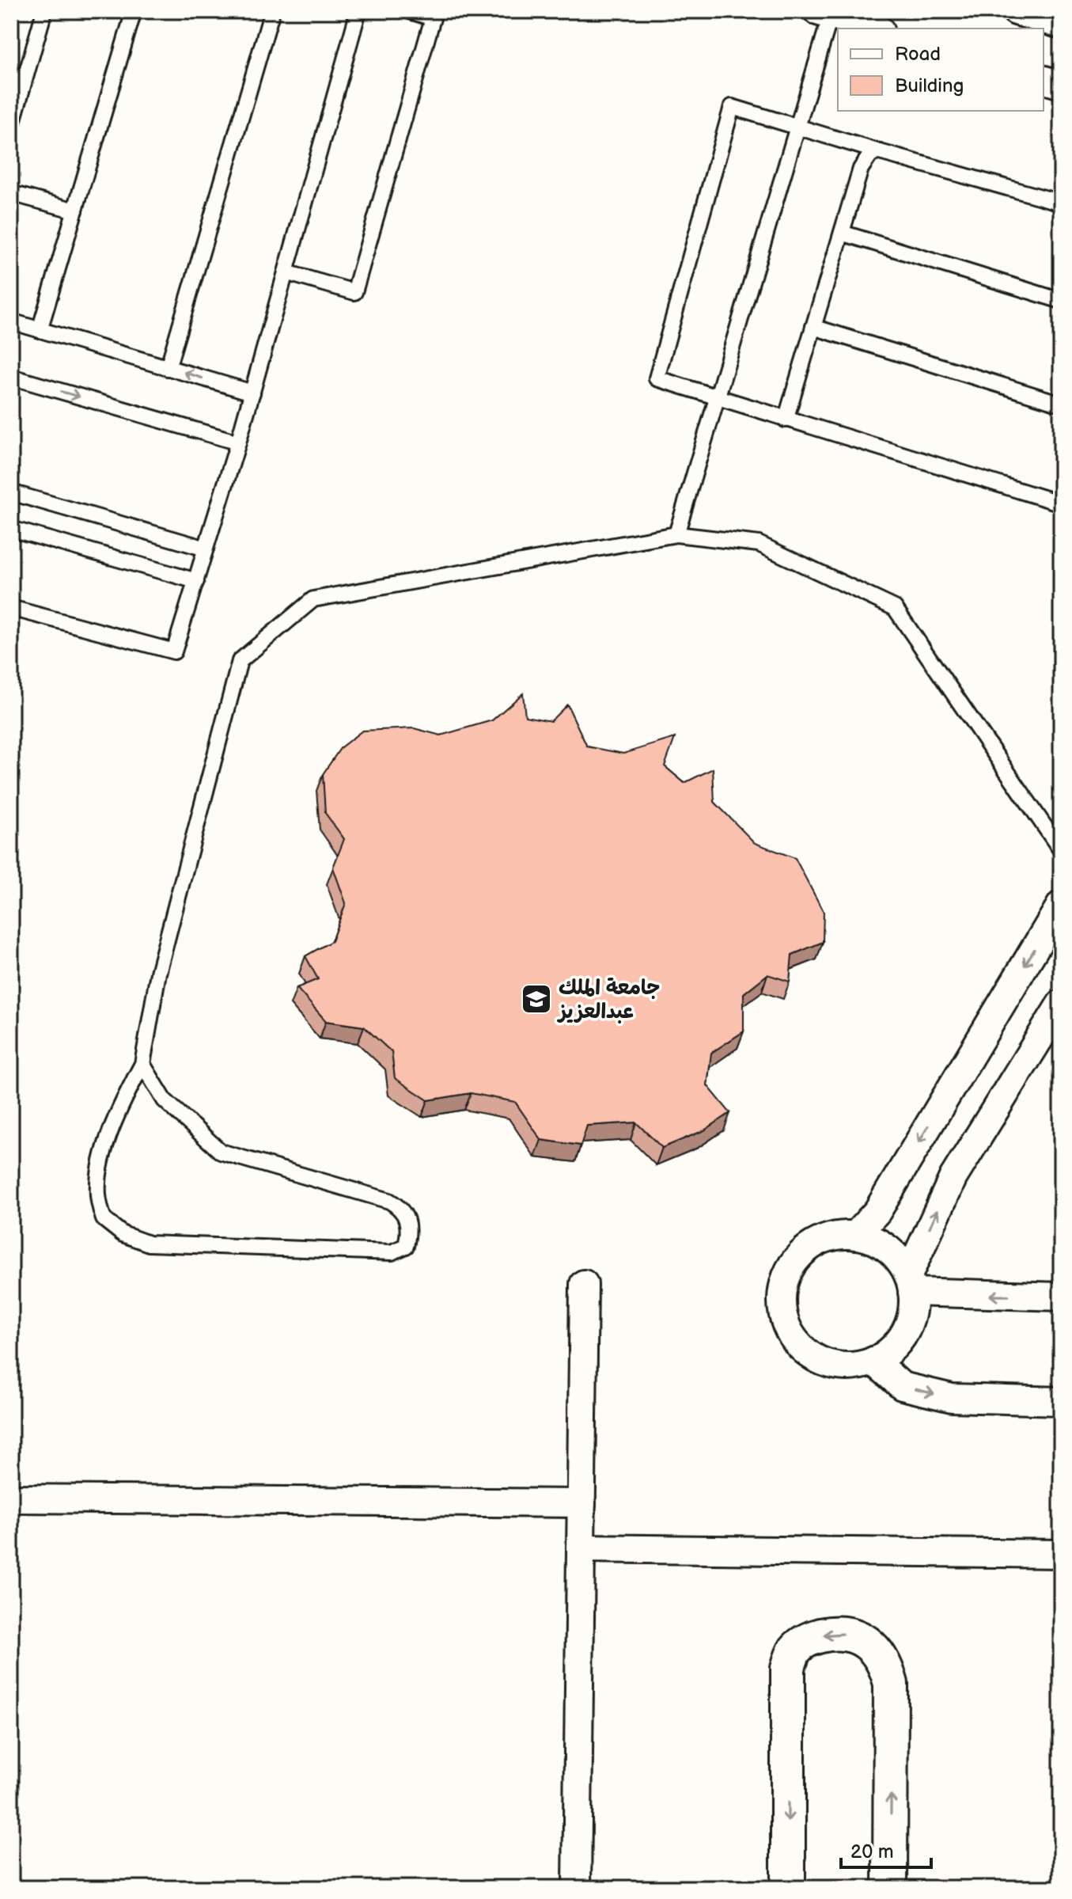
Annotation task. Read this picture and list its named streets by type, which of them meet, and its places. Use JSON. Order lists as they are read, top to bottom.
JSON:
{
  "places": {
    "school or university": ["جامعة الملك عبدالعزيز"]
  },
  "legend": ["Road", "Building"],
  "scale_bar": "20 m"
}
